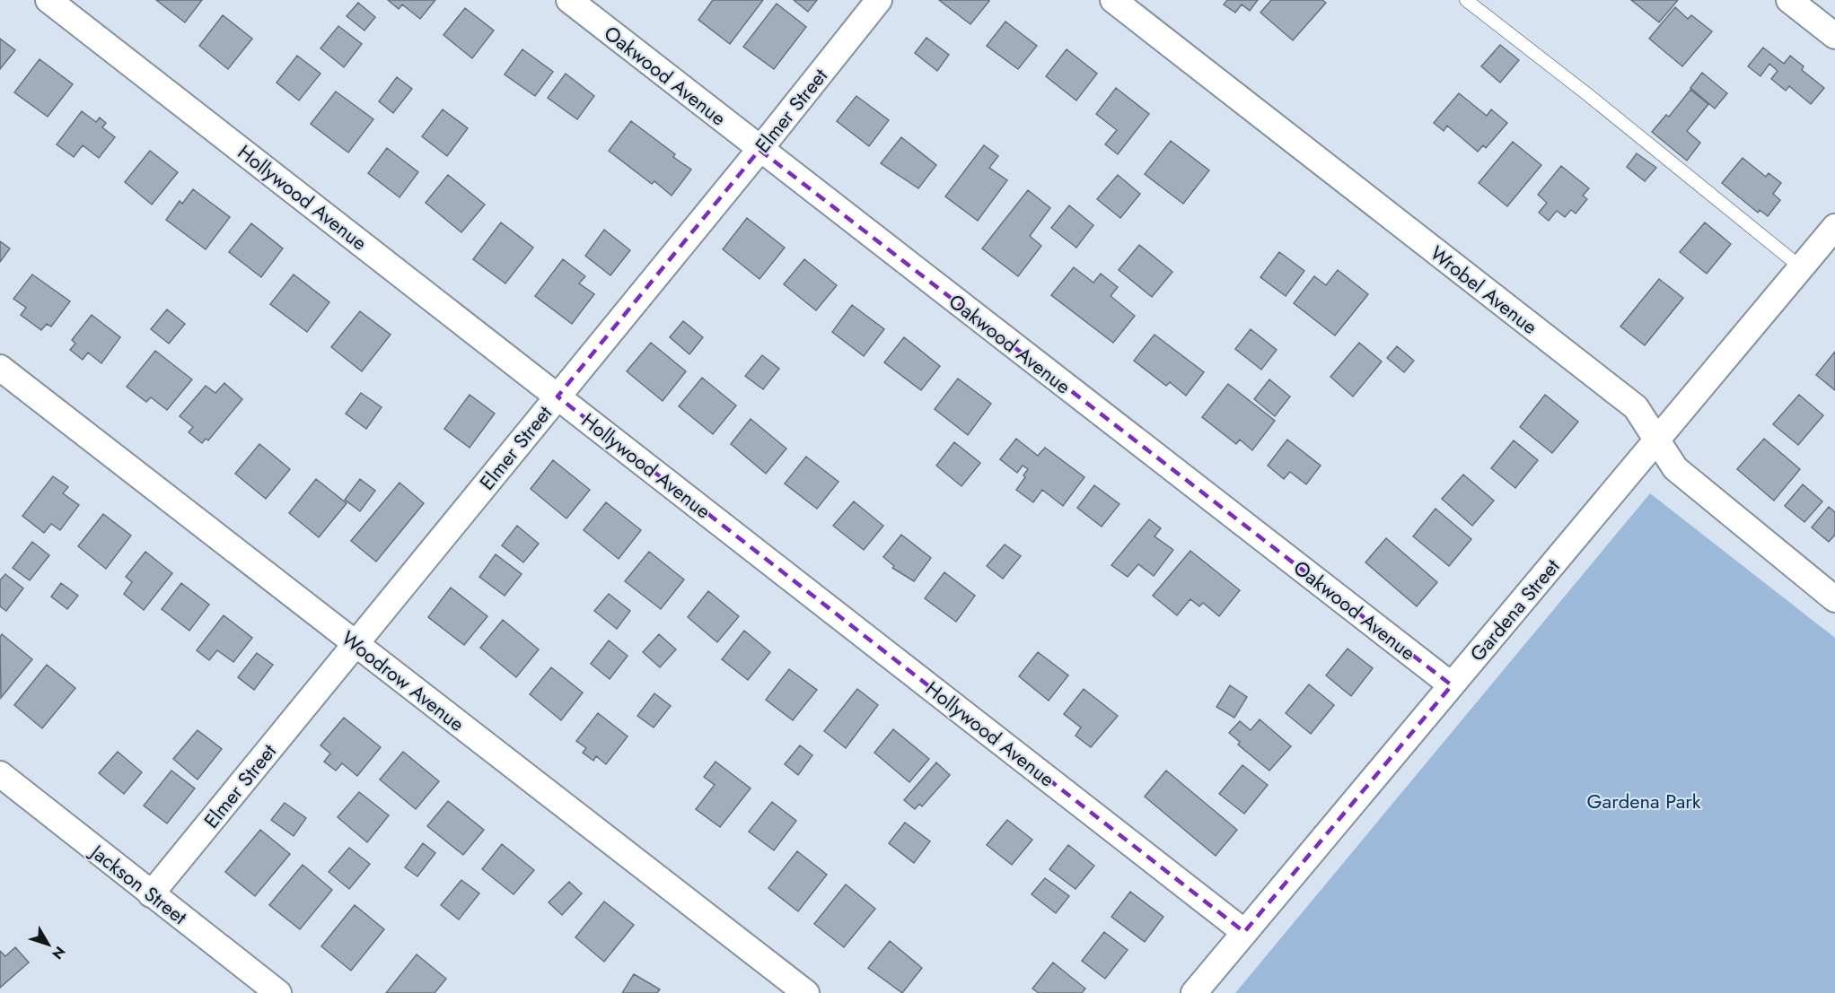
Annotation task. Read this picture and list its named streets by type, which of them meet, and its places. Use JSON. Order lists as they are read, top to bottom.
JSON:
{
  "streets": {
    "street": [
      "Oakwood Avenue",
      "Elmer Street",
      "Hollywood Avenue",
      "Wrobel Avenue",
      "Gardena Street",
      "Woodrow Avenue",
      "Jackson Street"
    ]
  },
  "crossings": [
    ["Oakwood Avenue", "Elmer Street"],
    ["Oakwood Avenue", "Gardena Street"],
    ["Elmer Street", "Hollywood Avenue"],
    ["Elmer Street", "Woodrow Avenue"],
    ["Elmer Street", "Jackson Street"],
    ["Hollywood Avenue", "Gardena Street"],
    ["Wrobel Avenue", "Gardena Street"]
  ],
  "parks": ["Gardena Park"],
  "north": "bottom right"
}
